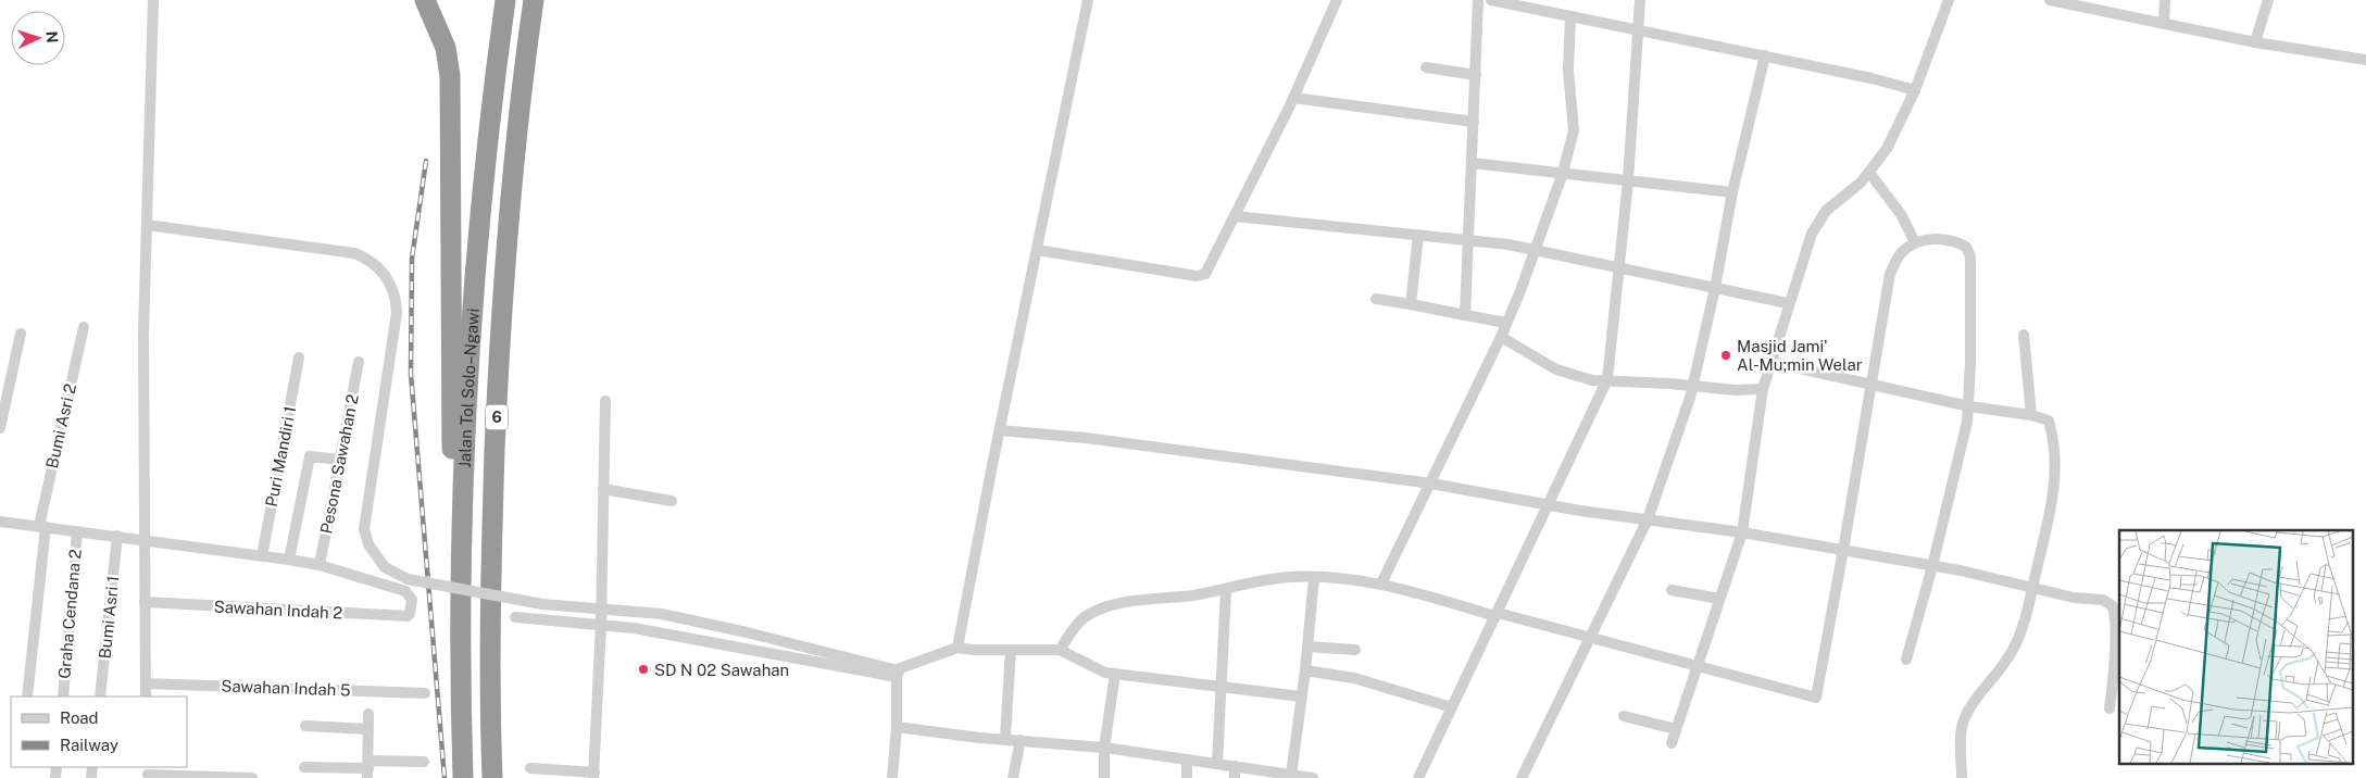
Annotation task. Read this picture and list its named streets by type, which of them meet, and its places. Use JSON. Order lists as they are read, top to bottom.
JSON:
{
  "streets": {
    "highway": ["Jalan Tol Solo–Ngawi", "6"],
    "street": [
      "Bumi Asri 2",
      "Puri Mandiri 1",
      "Pesona Sawahan 2",
      "Sawahan Indah 2",
      "Graha Cendana 2",
      "Bumi Asri 1",
      "Sawahan Indah 5"
    ]
  },
  "crossings": [
    ["Pesona Sawahan 2", "Sawahan Indah 2"]
  ],
  "places": ["Masjid Jami' Al-Mu;min Welar", "SD N 02 Sawahan"],
  "legend": ["Road", "Railway"],
  "north": "right"
}
